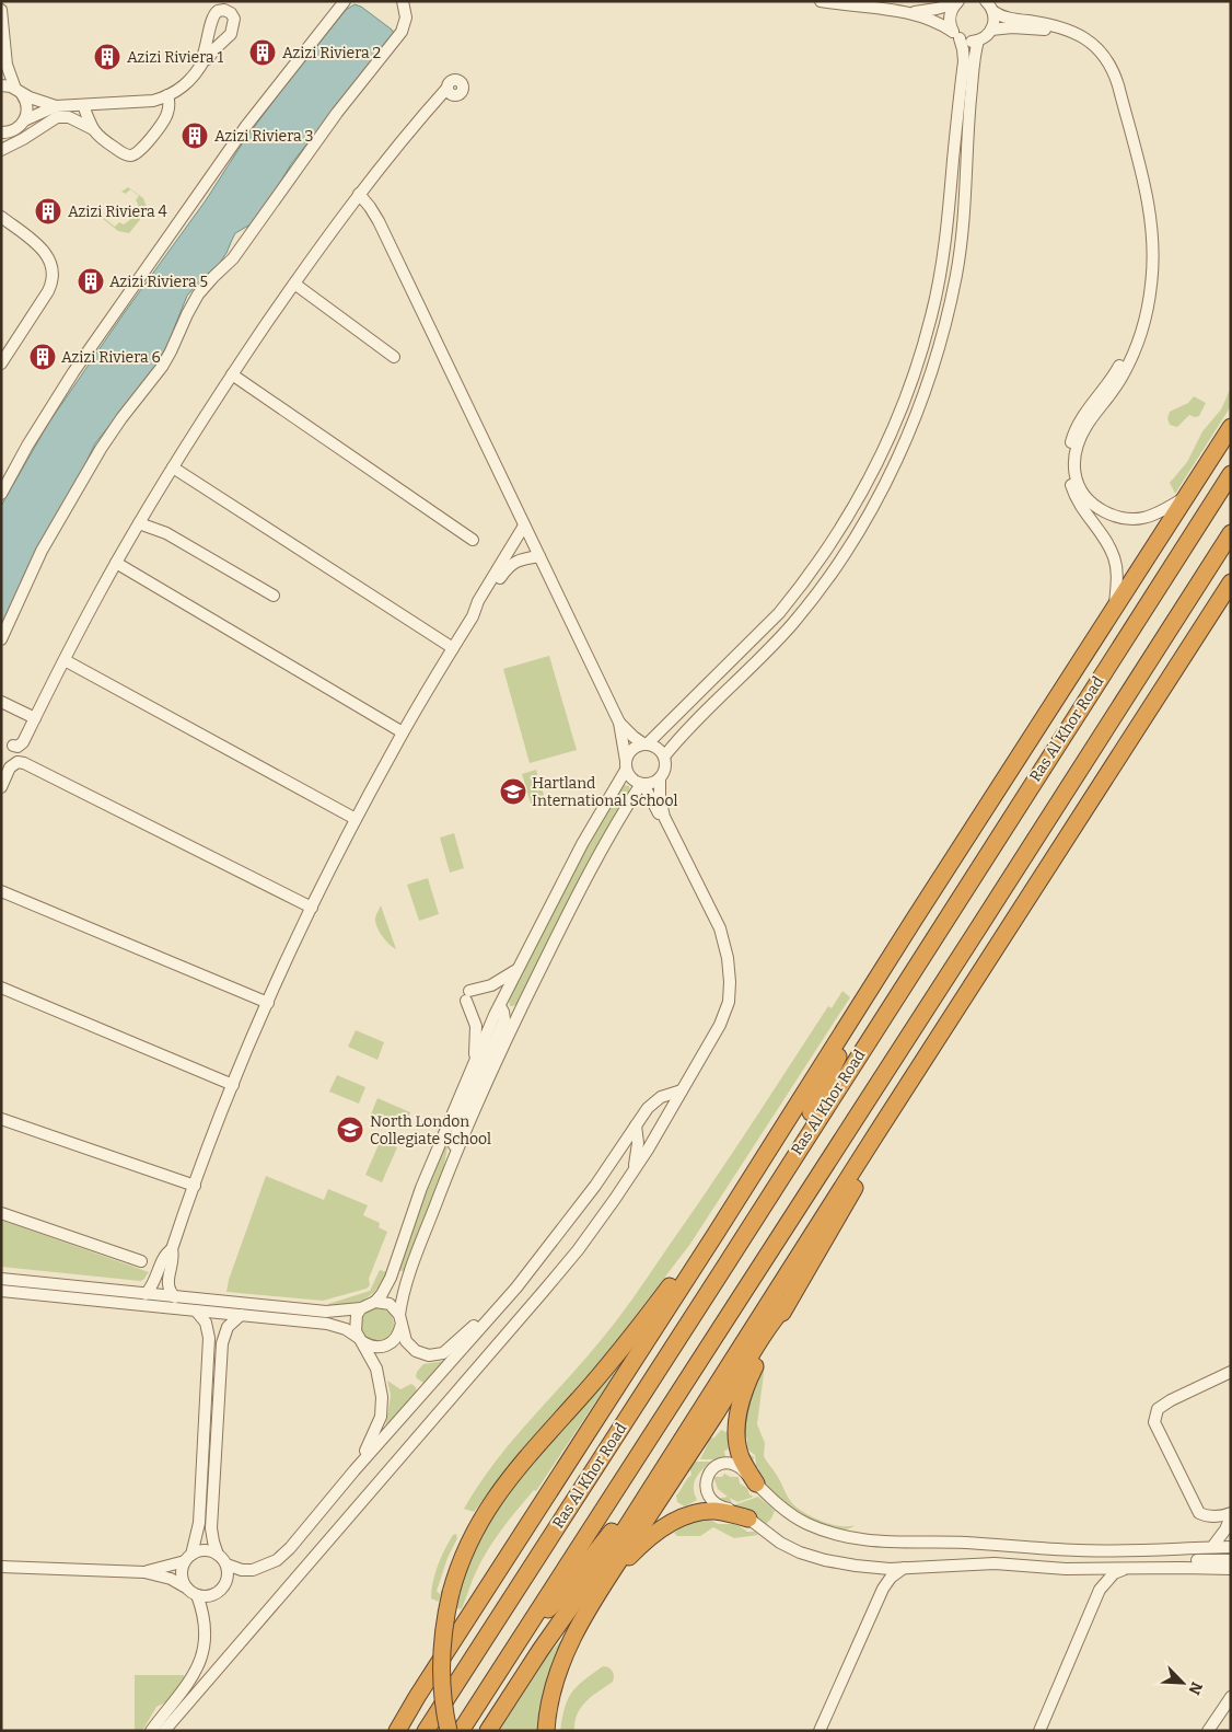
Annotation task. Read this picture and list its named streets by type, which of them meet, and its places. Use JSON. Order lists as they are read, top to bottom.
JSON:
{
  "streets": {
    "highway": ["Ras Al Khor Road"]
  },
  "places": {
    "building": [
      "Azizi Riviera 2",
      "Azizi Riviera 1",
      "Azizi Riviera 3",
      "Azizi Riviera 4",
      "Azizi Riviera 5",
      "Azizi Riviera 6"
    ],
    "school or university": ["Hartland International School", "North London Collegiate School"]
  },
  "north": "bottom right"
}
